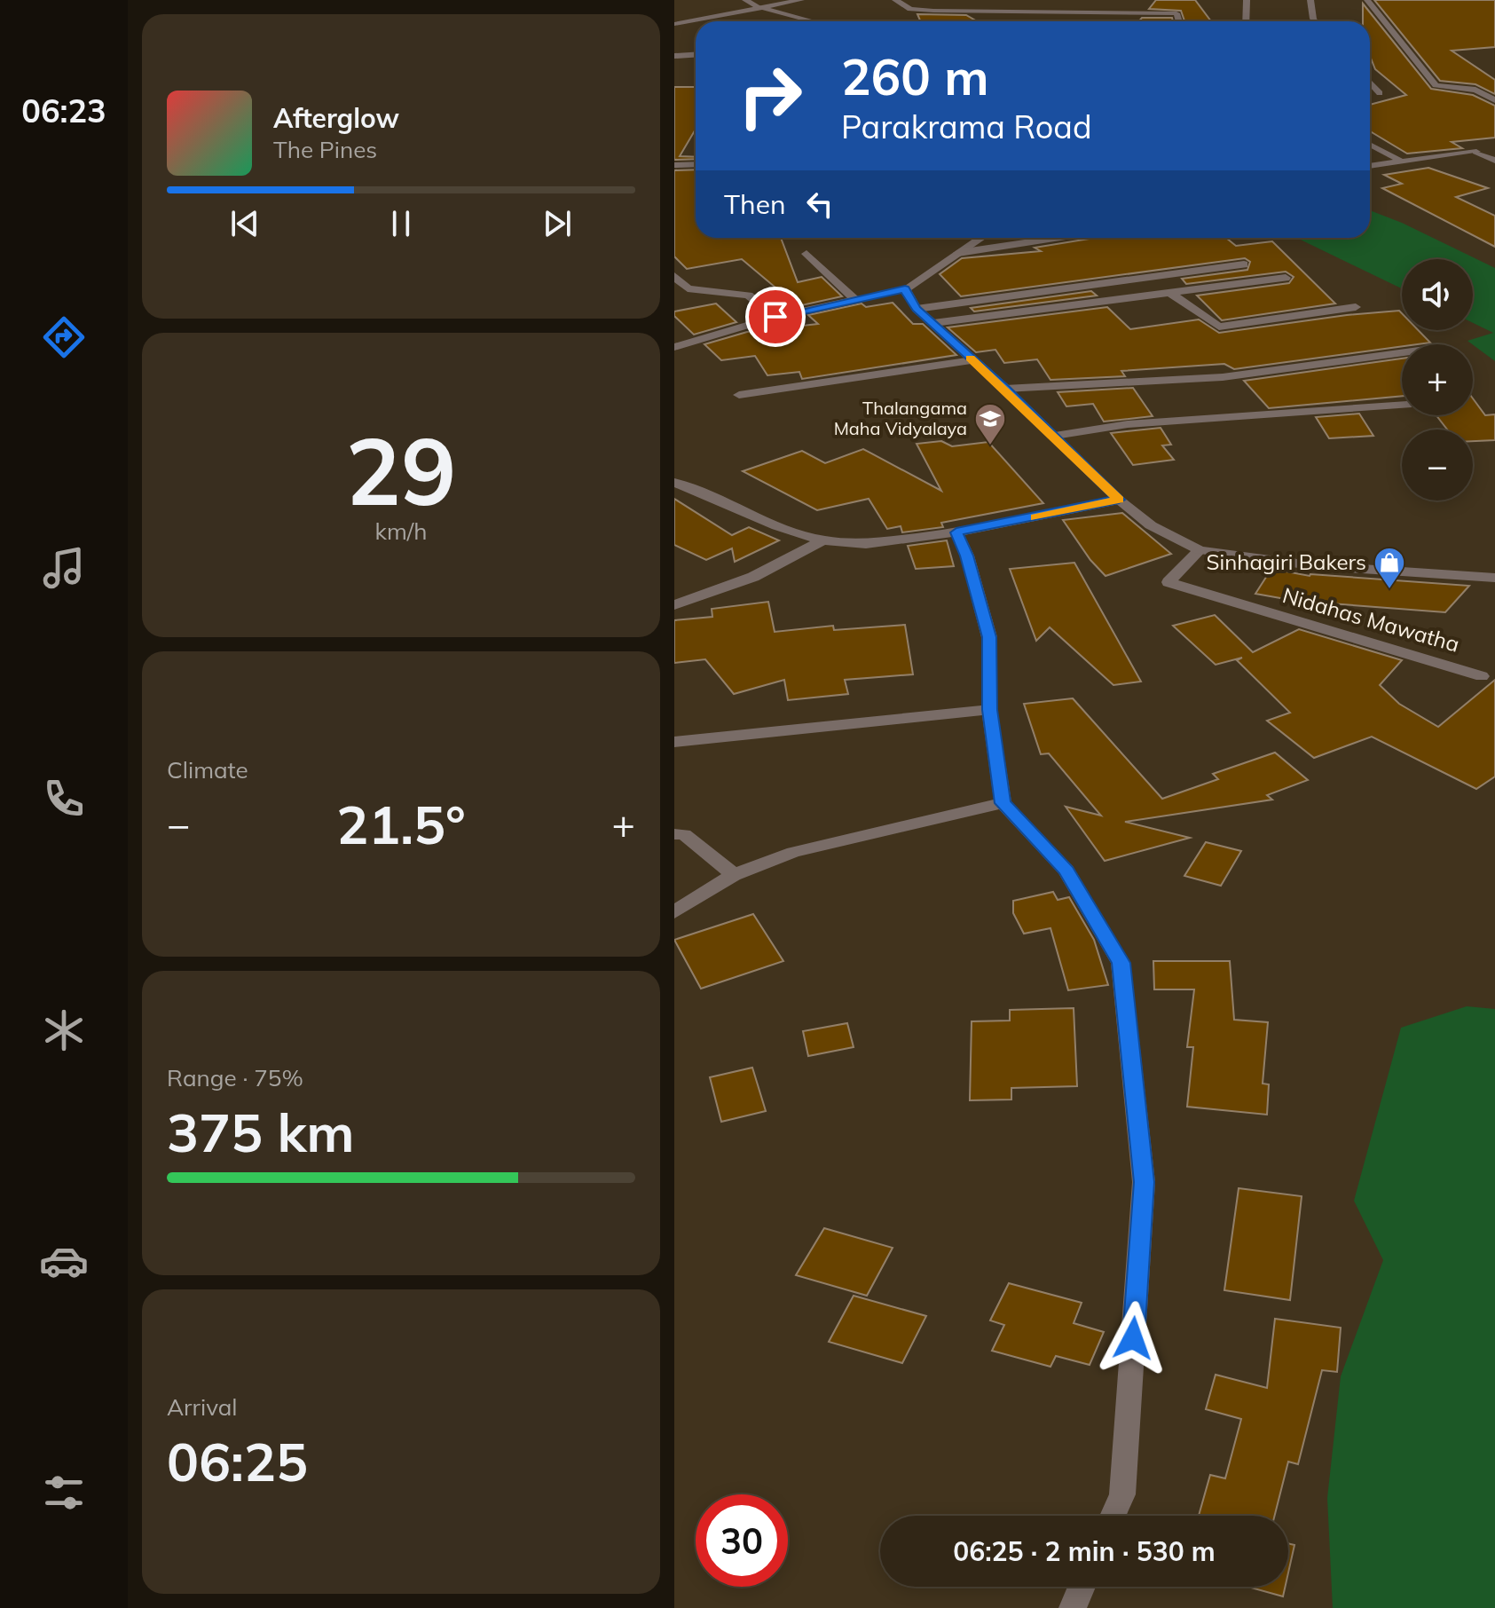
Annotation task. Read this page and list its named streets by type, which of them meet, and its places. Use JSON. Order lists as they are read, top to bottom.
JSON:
{
  "streets": {
    "street": ["Nidahas Mawatha"]
  },
  "places": {
    "school or university": ["Thalangama Maha Vidyalaya"],
    "shop": ["Sinhagiri Bakers"]
  },
  "page": {
    "tabs": "06:23",
    "turn": ["260 m", "Parakrama Road"],
    "song": ["Afterglow", "The Pines"],
    "then": "Then",
    "map_buttons": ["+", "−"],
    "tile": [
      ["29", "km/h"],
      "Climate",
      ["Range · 75%", "375 km"],
      ["Arrival", "06:25"]
    ],
    "heat": ["−", "21.5°", "+"],
    "limit": "30",
    "trip": "06:25 · 2 min · 530 m"
  }
}
